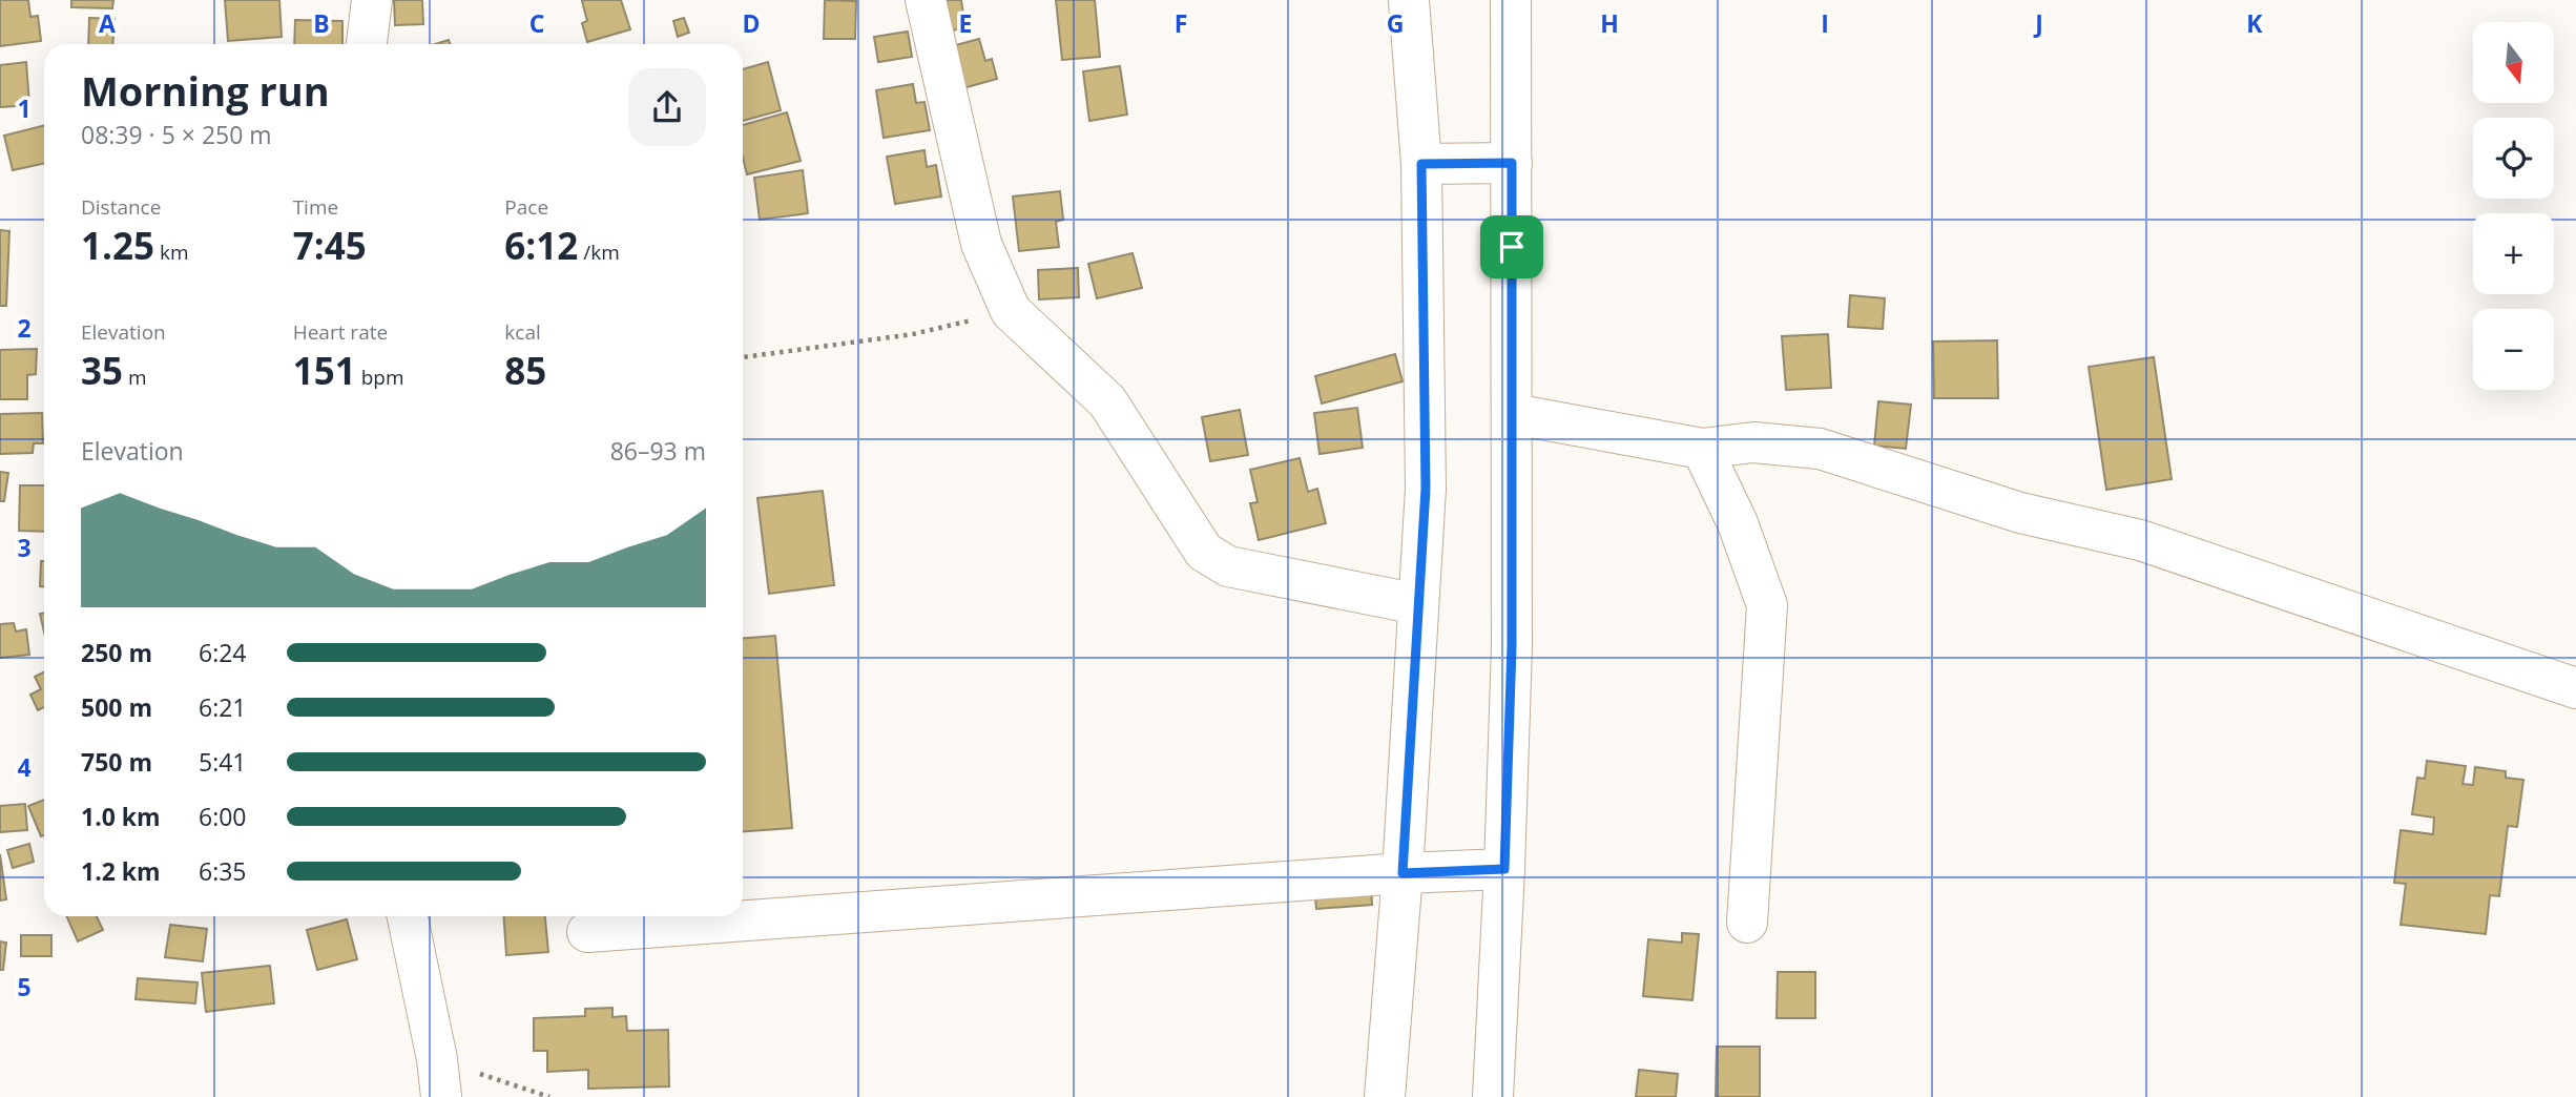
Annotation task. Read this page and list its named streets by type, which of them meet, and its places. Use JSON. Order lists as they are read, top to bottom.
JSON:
{
  "north": "bottom",
  "page": {
    "map_buttons": ["+", "−"],
    "heading": ["Morning run", "08:39 · 5 × 250 m"],
    "stats": [
      ["Distance", "1.25 km"],
      ["Time", "7:45"],
      ["Pace", "6:12 /km"],
      ["Elevation", "35 m"],
      ["Heart rate", "151 bpm"],
      ["kcal", "85"]
    ],
    "chart": ["Elevation", "86–93 m"],
    "list": [
      {
        "name": "250 m",
        "note": "6:24"
      },
      {
        "name": "500 m",
        "note": "6:21"
      },
      {
        "name": "750 m",
        "note": "5:41"
      },
      {
        "name": "1.0 km",
        "note": "6:00"
      },
      {
        "name": "1.2 km",
        "note": "6:35"
      }
    ]
  },
  "grid": {
    "columns": [
      "A",
      "B",
      "C",
      "D",
      "E",
      "F",
      "G",
      "H",
      "I",
      "J",
      "K"
    ],
    "rows": [
      "1",
      "2",
      "3",
      "4",
      "5"
    ]
  }
}
